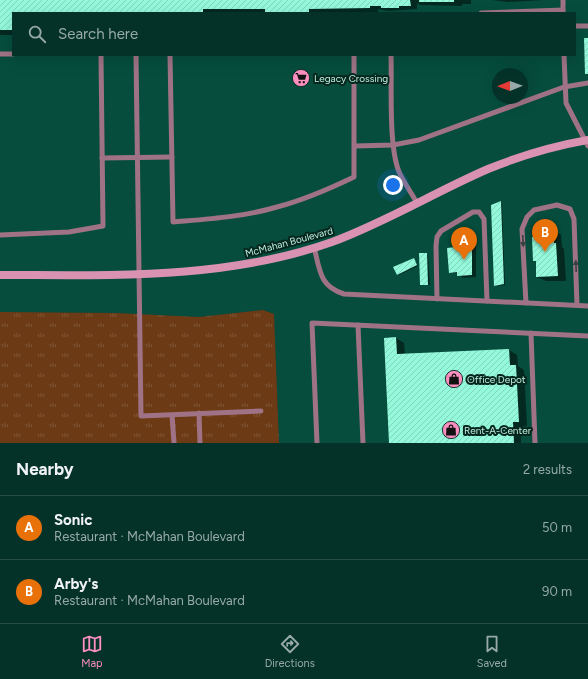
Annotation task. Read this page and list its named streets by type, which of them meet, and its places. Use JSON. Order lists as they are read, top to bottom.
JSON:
{
  "streets": {
    "street": ["McMahan Boulevard"]
  },
  "places": {
    "supermarket": ["Legacy Crossing"],
    "shop": ["Office Depot", "Rent-A-Center"]
  },
  "north": "left",
  "page": {
    "search": "Search here",
    "pins": ["B", "A"],
    "heading": ["Nearby", "2 results"],
    "list": [
      {
        "mark": "A",
        "name": "Sonic",
        "note": "Restaurant · McMahan Boulevard",
        "value": "50 m"
      },
      {
        "mark": "B",
        "name": "Arby's",
        "note": "Restaurant · McMahan Boulevard",
        "value": "90 m"
      }
    ],
    "nav": ["Map", "Directions", "Saved"]
  }
}
